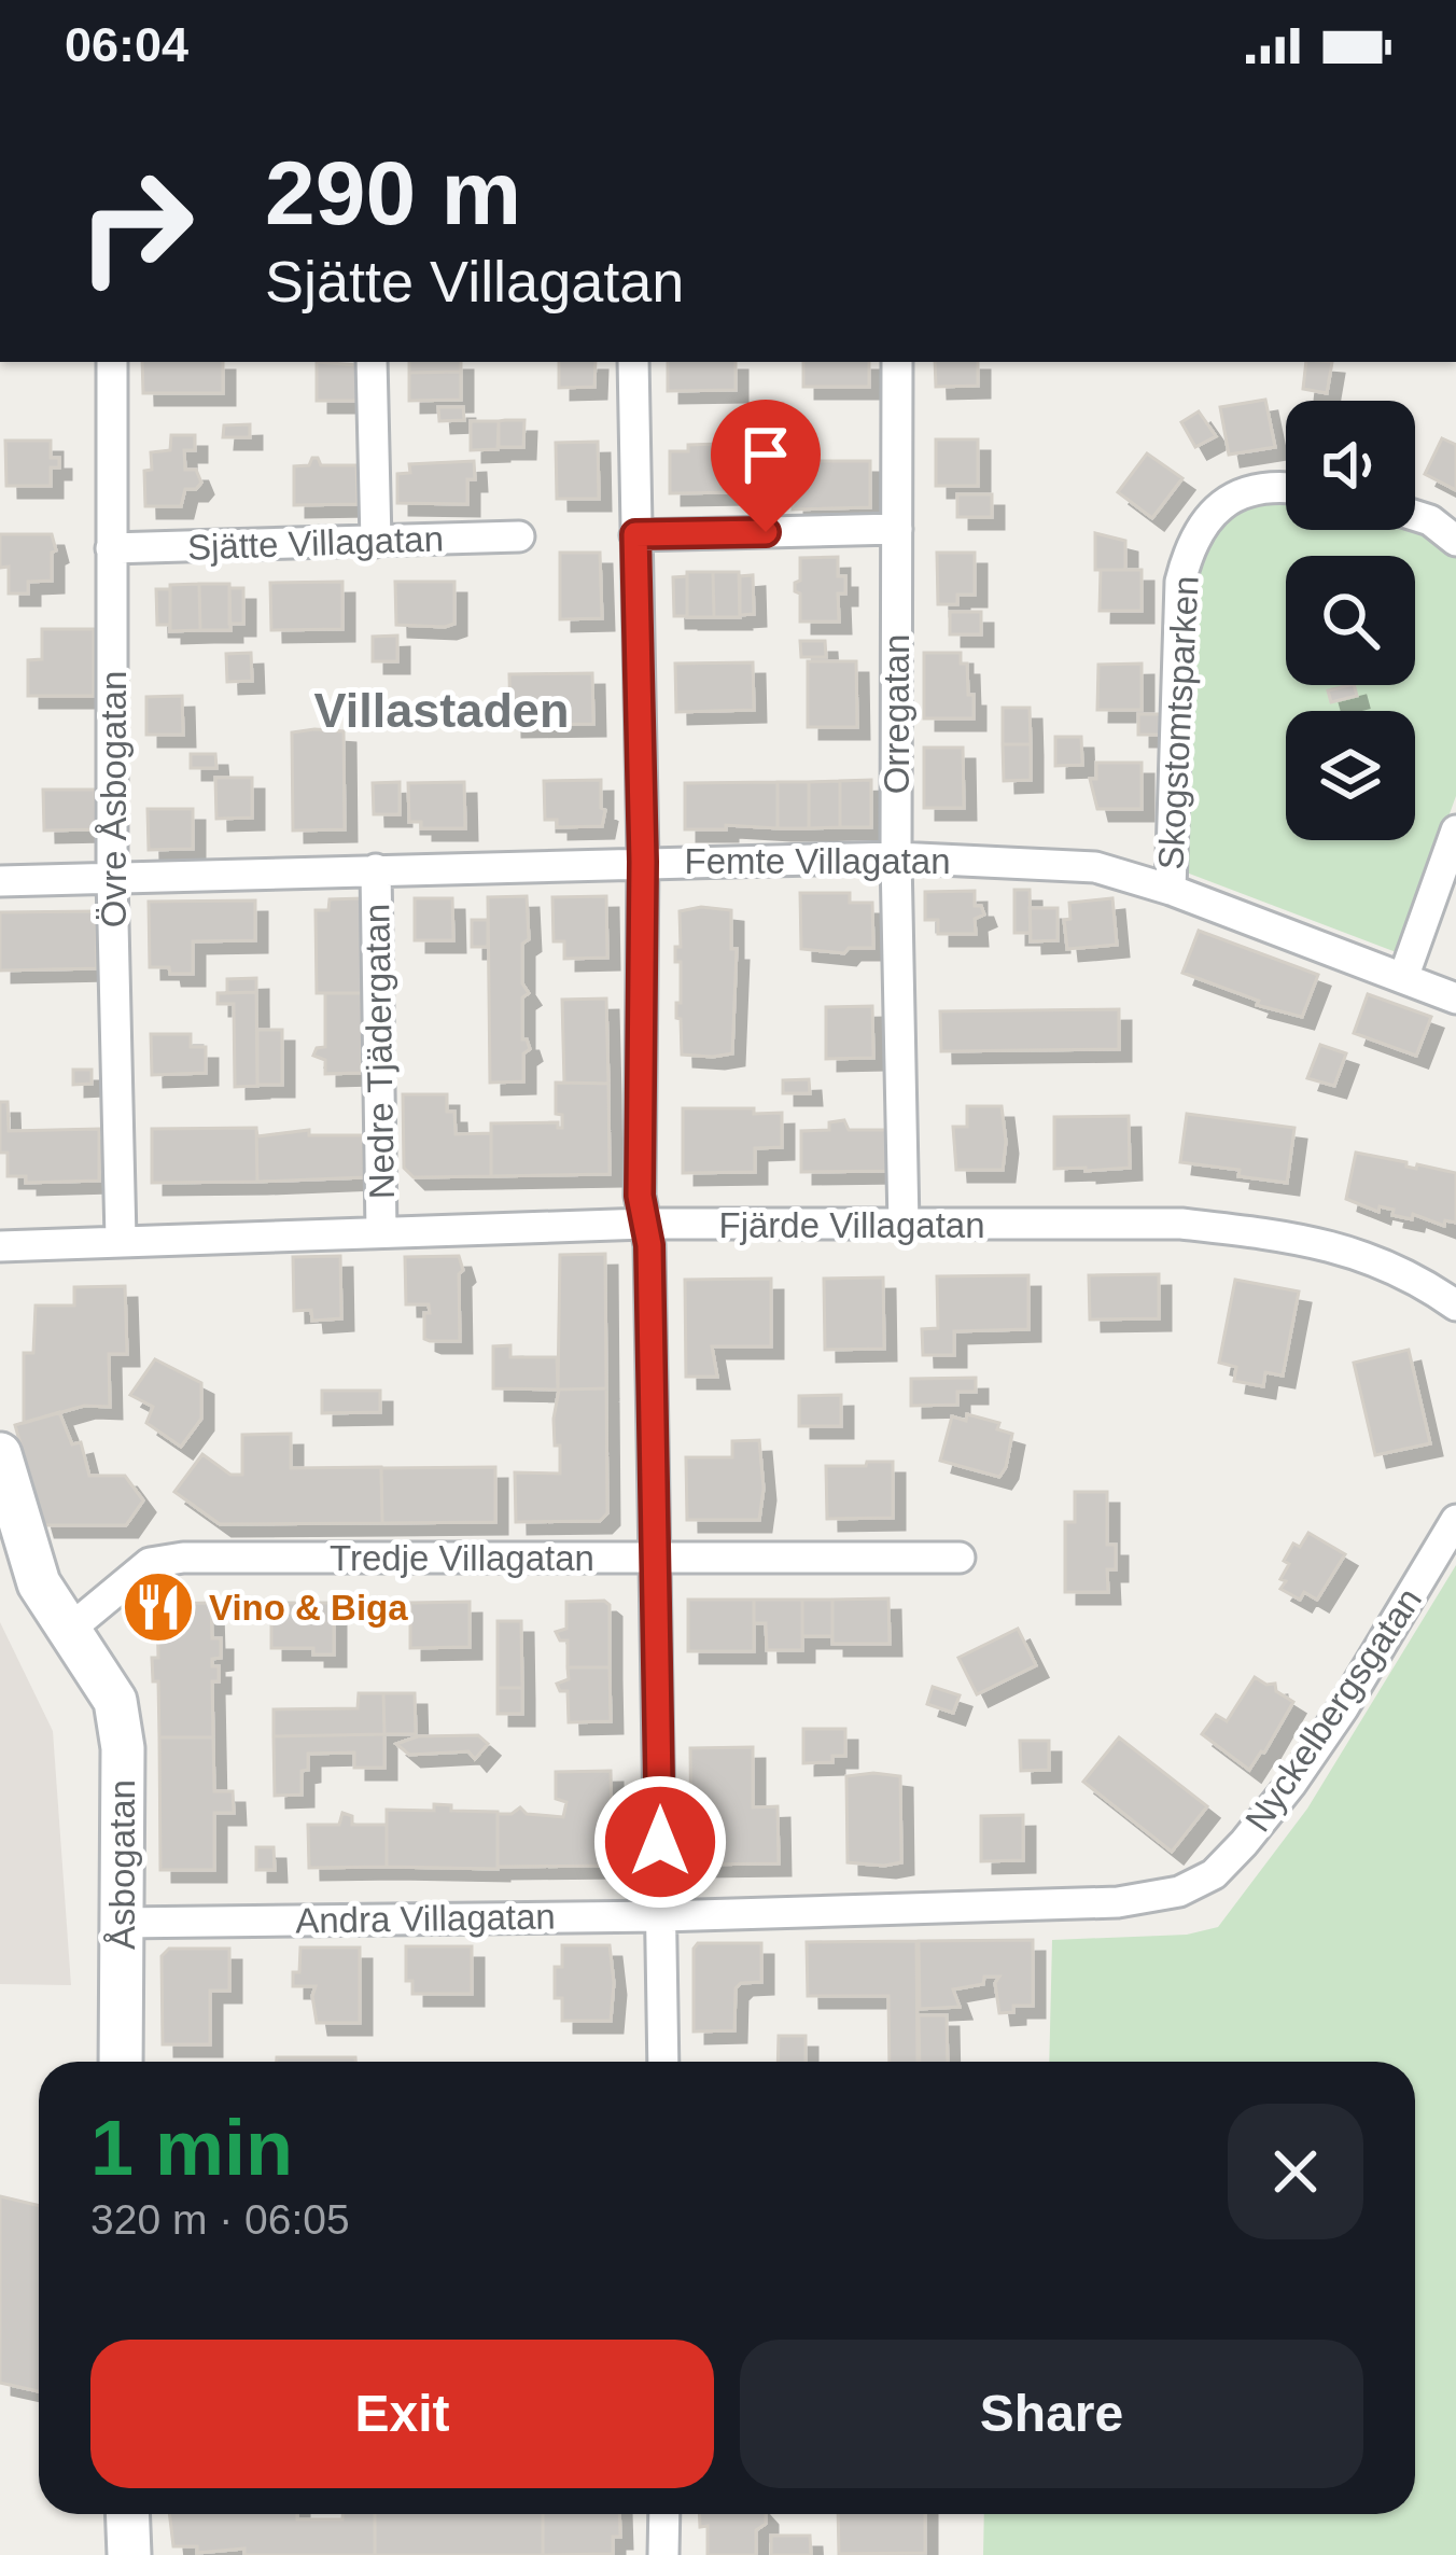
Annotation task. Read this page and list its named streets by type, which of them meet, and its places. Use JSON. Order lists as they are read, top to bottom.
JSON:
{
  "streets": {
    "street": [
      "Sjätte Villagatan",
      "Orregatan",
      "Skogstomtsparken",
      "Övre Åsbogatan",
      "Femte Villagatan",
      "Nedre Tjädergatan",
      "Fjärde Villagatan",
      "Tredje Villagatan",
      "Nyckelbergsgatan",
      "Åsbogatan",
      "Andra Villagatan"
    ]
  },
  "crossings": [
    ["Sjätte Villagatan", "Övre Åsbogatan"],
    ["Orregatan", "Femte Villagatan"],
    ["Orregatan", "Fjärde Villagatan"],
    ["Skogstomtsparken", "Femte Villagatan"],
    ["Övre Åsbogatan", "Femte Villagatan"],
    ["Övre Åsbogatan", "Fjärde Villagatan"],
    ["Femte Villagatan", "Nedre Tjädergatan"],
    ["Nedre Tjädergatan", "Fjärde Villagatan"],
    ["Tredje Villagatan", "Åsbogatan"],
    ["Nyckelbergsgatan", "Andra Villagatan"],
    ["Åsbogatan", "Andra Villagatan"]
  ],
  "districts": ["Villastaden"],
  "places": {
    "restaurant": ["Vino & Biga"]
  },
  "page": {
    "status": "06:04",
    "turn": ["290 m", "Sjätte Villagatan"],
    "heading": ["1 min", "320 m · 06:05"],
    "buttons": ["Exit", "Share"]
  }
}
